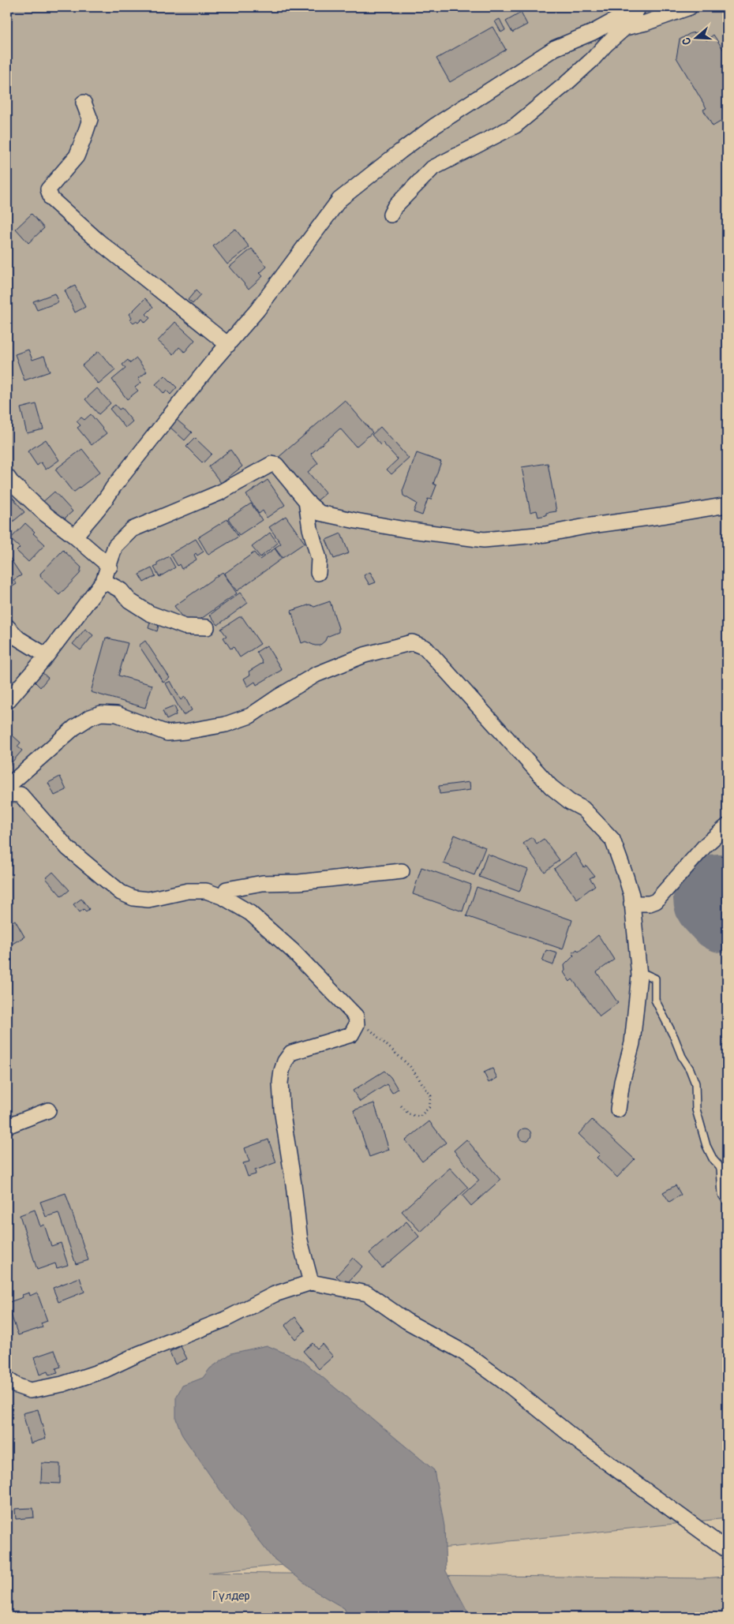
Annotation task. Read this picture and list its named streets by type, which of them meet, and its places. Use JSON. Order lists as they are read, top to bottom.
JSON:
{
  "parks": ["Гүлдер"],
  "north": "left"
}
